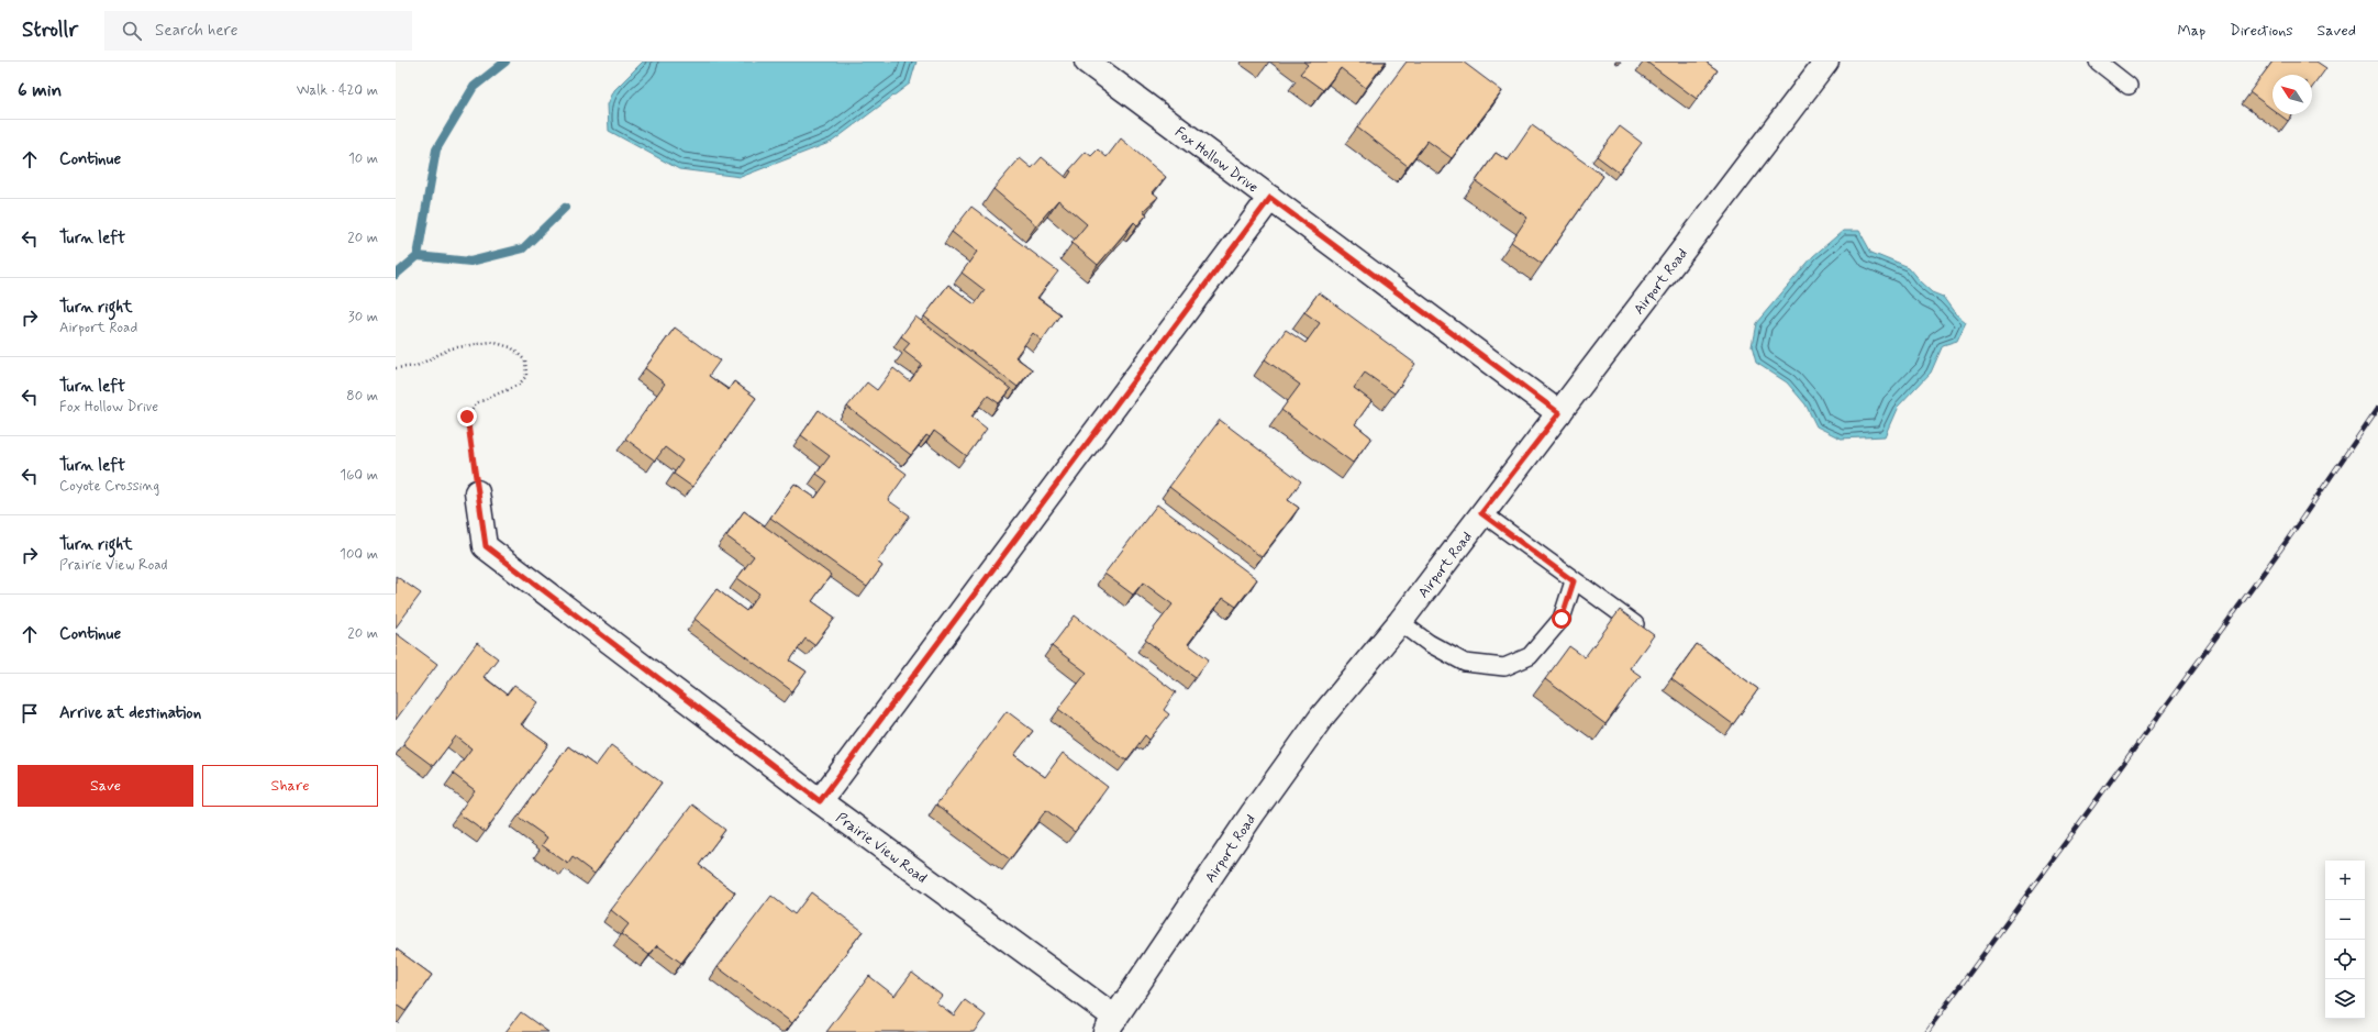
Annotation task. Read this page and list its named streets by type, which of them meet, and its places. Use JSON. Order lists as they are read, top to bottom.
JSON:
{
  "streets": {
    "street": ["Fox Hollow Drive", "Airport Road", "Prairie View Road"]
  },
  "crossings": [
    ["Fox Hollow Drive", "Airport Road"],
    ["Airport Road", "Prairie View Road"]
  ],
  "north": "top left",
  "page": {
    "header": "Strollr",
    "search": "Search here",
    "nav": ["Map", "Directions", "Saved"],
    "heading": ["6 min", "Walk · 420 m"],
    "list": [
      ["Continue", "10 m"],
      ["Turn left", "20 m"],
      ["Turn right", "Airport Road", "30 m"],
      ["Turn left", "Fox Hollow Drive", "80 m"],
      ["Turn left", "Coyote Crossing", "160 m"],
      ["Turn right", "Prairie View Road", "100 m"],
      ["Continue", "20 m"],
      "Arrive at destination"
    ],
    "buttons": ["Save", "Share"],
    "map_buttons": ["+", "−"]
  }
}
